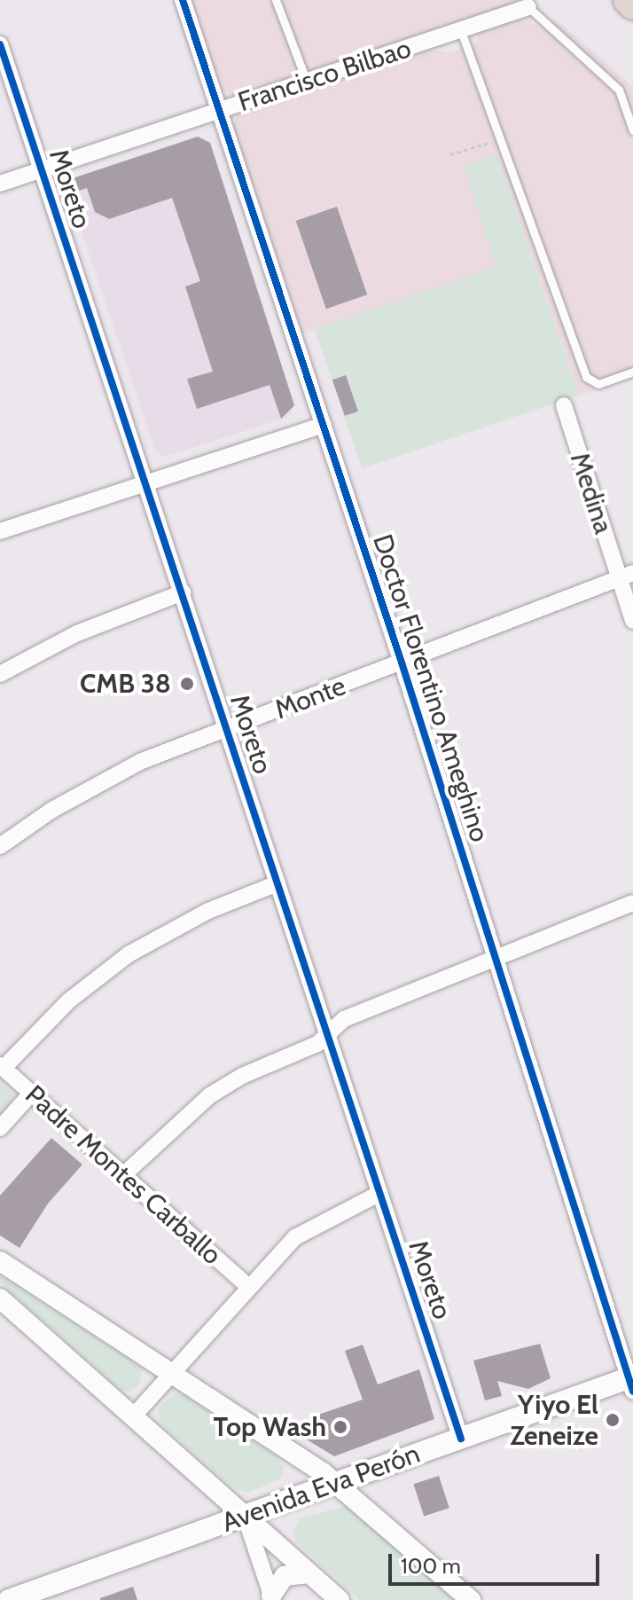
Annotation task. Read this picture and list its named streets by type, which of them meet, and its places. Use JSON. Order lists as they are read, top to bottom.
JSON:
{
  "streets": {
    "main road": ["Avenida Eva Perón"],
    "street": [
      "Francisco Bilbao",
      "Moreto",
      "Medina",
      "Doctor Florentino Ameghino",
      "Monte",
      "Padre Montes Carballo"
    ]
  },
  "crossings": [
    ["Francisco Bilbao", "Moreto"],
    ["Francisco Bilbao", "Doctor Florentino Ameghino"],
    ["Moreto", "Monte"],
    ["Moreto", "Avenida Eva Perón"],
    ["Medina", "Monte"],
    ["Doctor Florentino Ameghino", "Monte"],
    ["Doctor Florentino Ameghino", "Avenida Eva Perón"]
  ],
  "places": ["CMB 38", "Yiyo El Zeneize", "Top Wash"],
  "scale_bar": "100 m"
}
